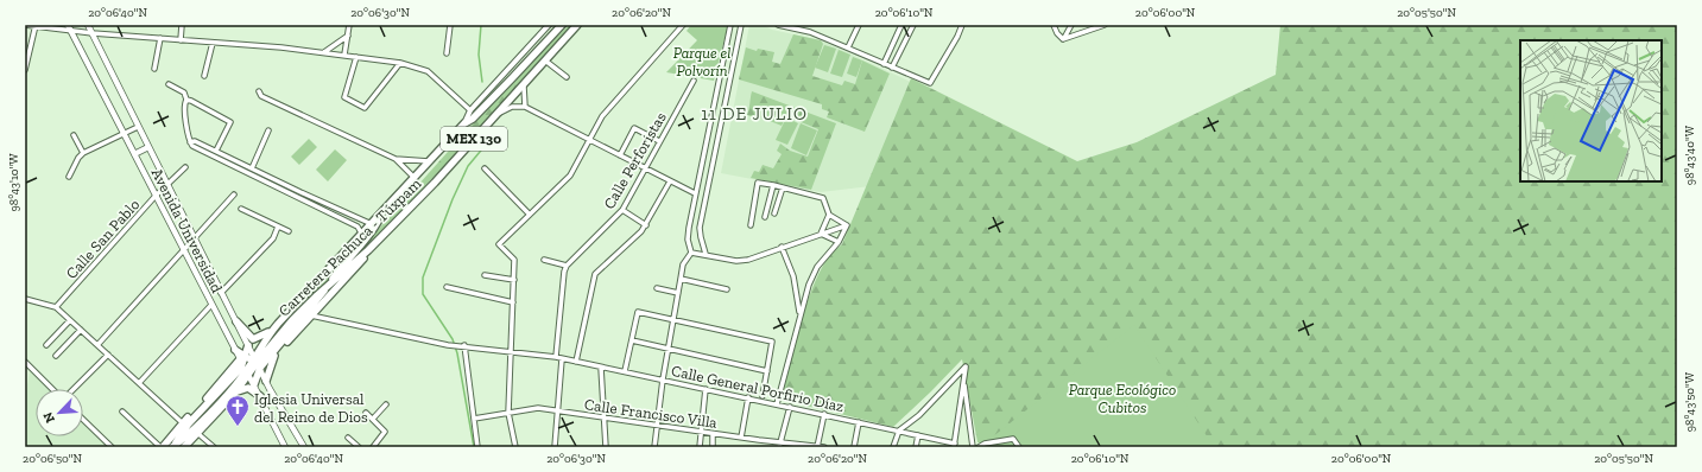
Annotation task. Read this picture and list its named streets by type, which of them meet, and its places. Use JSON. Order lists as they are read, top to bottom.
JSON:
{
  "streets": {
    "main road": ["MEX 130", "Avenida Universidad", "Carretera Pachuca - Túxpam"],
    "street": [
      "Calle Perforistas",
      "Calle San Pablo",
      "Calle General Porfirio Díaz",
      "Calle Francisco Villa"
    ]
  },
  "crossings": [
    ["MEX 130", "Carretera Pachuca - Túxpam"],
    ["Avenida Universidad", "Calle San Pablo"]
  ],
  "districts": ["11 DE JULIO"],
  "parks": ["Parque el Polvorín", "Parque Ecológico Cubitos"],
  "places": {
    "church": ["Iglesia Universal del Reino de Dios"]
  },
  "north": "bottom left",
  "coordinates": [
    "20°06'40\"N",
    "20°06'30\"N",
    "20°06'20\"N",
    "20°06'10\"N",
    "20°06'00\"N",
    "20°05'50\"N",
    "98°43'40\"W",
    "98°43'10\"W",
    "98°43'50\"W",
    "20°06'50\"N"
  ]
}
